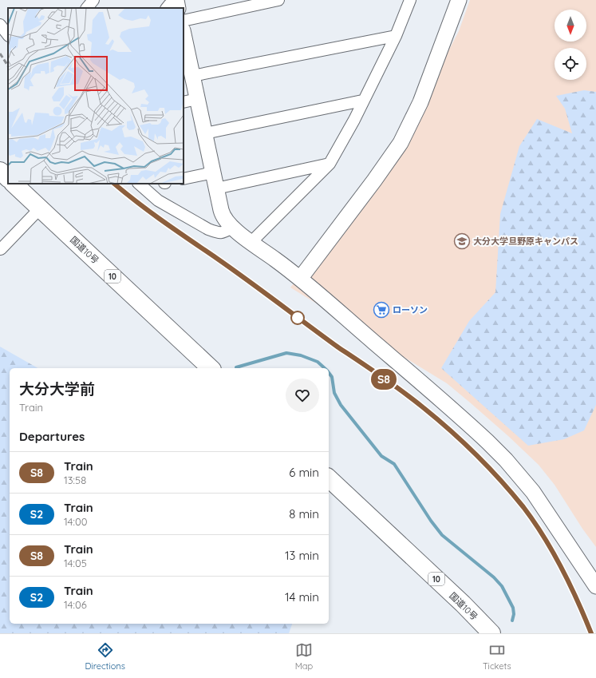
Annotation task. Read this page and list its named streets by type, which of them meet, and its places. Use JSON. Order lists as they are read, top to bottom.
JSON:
{
  "streets": {
    "highway": ["国道10号", "10"]
  },
  "places": {
    "school or university": ["大分大学旦野原キャンパス"],
    "supermarket": ["ローソン"]
  },
  "north": "bottom",
  "page": {
    "on_map": "S8",
    "heading": [
      ["大分大学前", "Train"],
      "Departures"
    ],
    "list": [
      {
        "mark": "S8",
        "name": "Train",
        "note": "13:58",
        "value": "6 min"
      },
      {
        "mark": "S2",
        "name": "Train",
        "note": "14:00",
        "value": "8 min"
      },
      {
        "mark": "S8",
        "name": "Train",
        "note": "14:05",
        "value": "13 min"
      },
      {
        "mark": "S2",
        "name": "Train",
        "note": "14:06",
        "value": "14 min"
      }
    ],
    "tabs": ["Directions", "Map", "Tickets"]
  }
}
